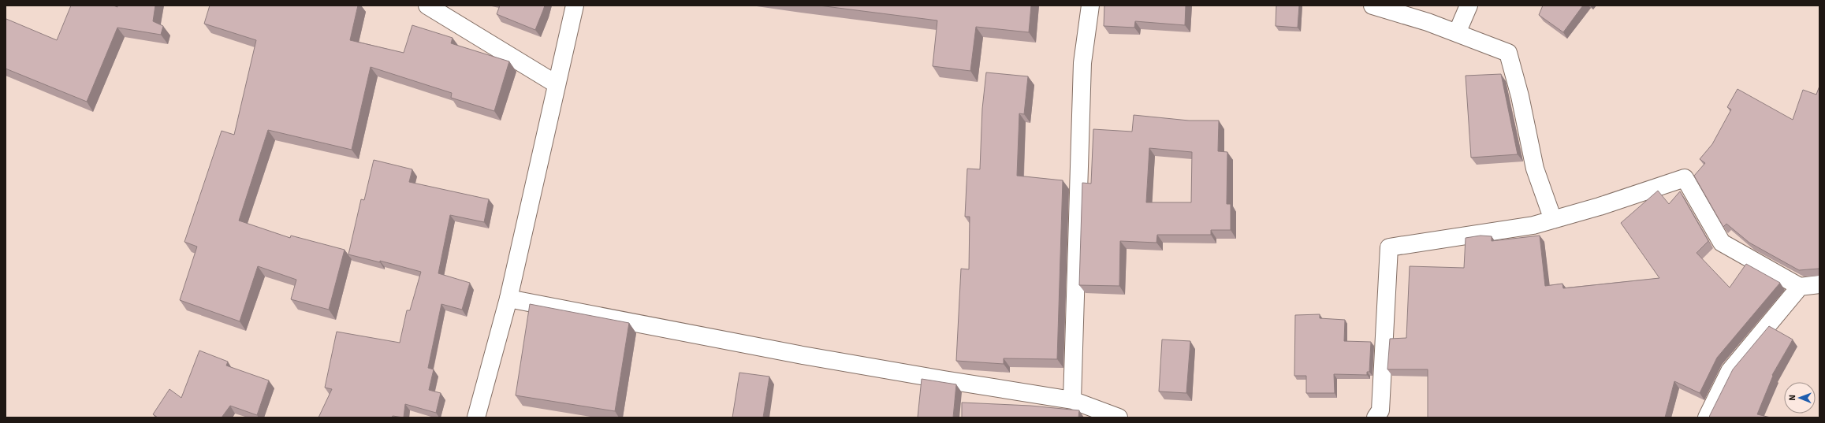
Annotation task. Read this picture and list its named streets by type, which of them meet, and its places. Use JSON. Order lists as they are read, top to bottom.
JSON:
{
  "north": "left"
}
